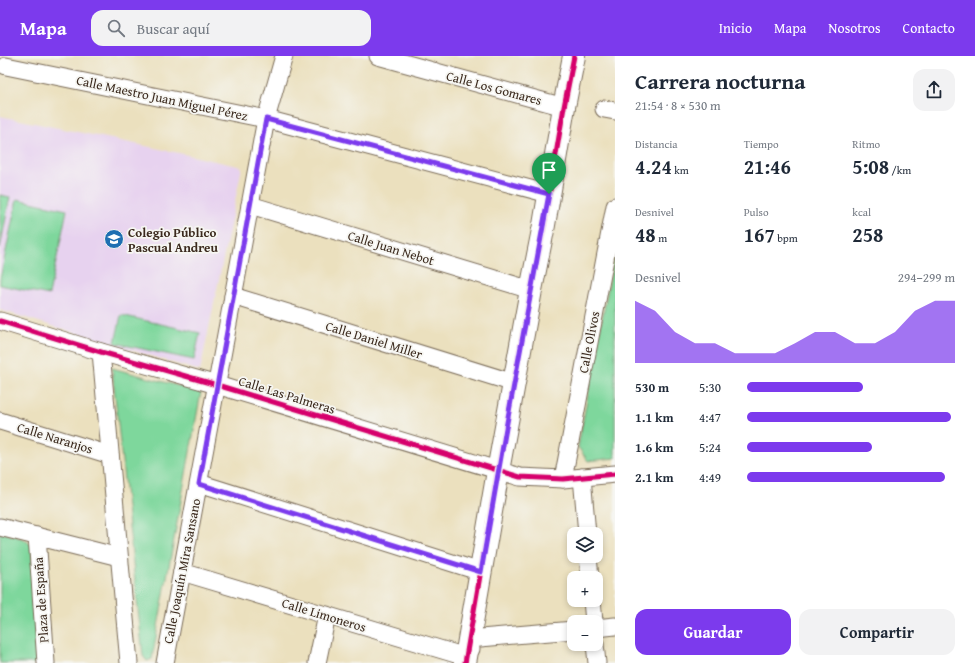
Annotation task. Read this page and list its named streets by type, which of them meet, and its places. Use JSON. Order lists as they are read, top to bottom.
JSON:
{
  "streets": {
    "street": [
      "Calle Los Gomares",
      "Calle Maestro Juan Miguel Pérez",
      "Calle Juan Nebot",
      "Calle Daniel Miller",
      "Calle Olivos",
      "Calle Las Palmeras",
      "Calle Naranjos",
      "Calle Joaquín Mira Sansano",
      "Plaza de España",
      "Calle Limoneros"
    ]
  },
  "crossings": [
    ["Calle Maestro Juan Miguel Pérez", "Calle Joaquín Mira Sansano"],
    ["Calle Juan Nebot", "Calle Joaquín Mira Sansano"],
    ["Calle Daniel Miller", "Calle Joaquín Mira Sansano"],
    ["Calle Olivos", "Calle Las Palmeras"],
    ["Calle Las Palmeras", "Calle Joaquín Mira Sansano"],
    ["Calle Joaquín Mira Sansano", "Calle Limoneros"]
  ],
  "places": {
    "school or university": ["Colegio Público Pascual Andreu"]
  },
  "page": {
    "header": "Mapa",
    "search": "Buscar aquí",
    "nav": [
      "Inicio",
      "Mapa",
      "Nosotros",
      "Contacto"
    ],
    "heading": ["Carrera nocturna", "21:54 · 8 × 530 m"],
    "stats": [
      ["Distancia", "4.24 km"],
      ["Tiempo", "21:46"],
      ["Ritmo", "5:08 /km"],
      ["Desnivel", "48 m"],
      ["Pulso", "167 bpm"],
      ["kcal", "258"]
    ],
    "chart": ["Desnivel", "294–299 m"],
    "list": [
      {
        "name": "530 m",
        "note": "5:30"
      },
      {
        "name": "1.1 km",
        "note": "4:47"
      },
      {
        "name": "1.6 km",
        "note": "5:24"
      },
      {
        "name": "2.1 km",
        "note": "4:49"
      }
    ],
    "map_buttons": ["+", "−"],
    "buttons": ["Guardar", "Compartir"]
  }
}
